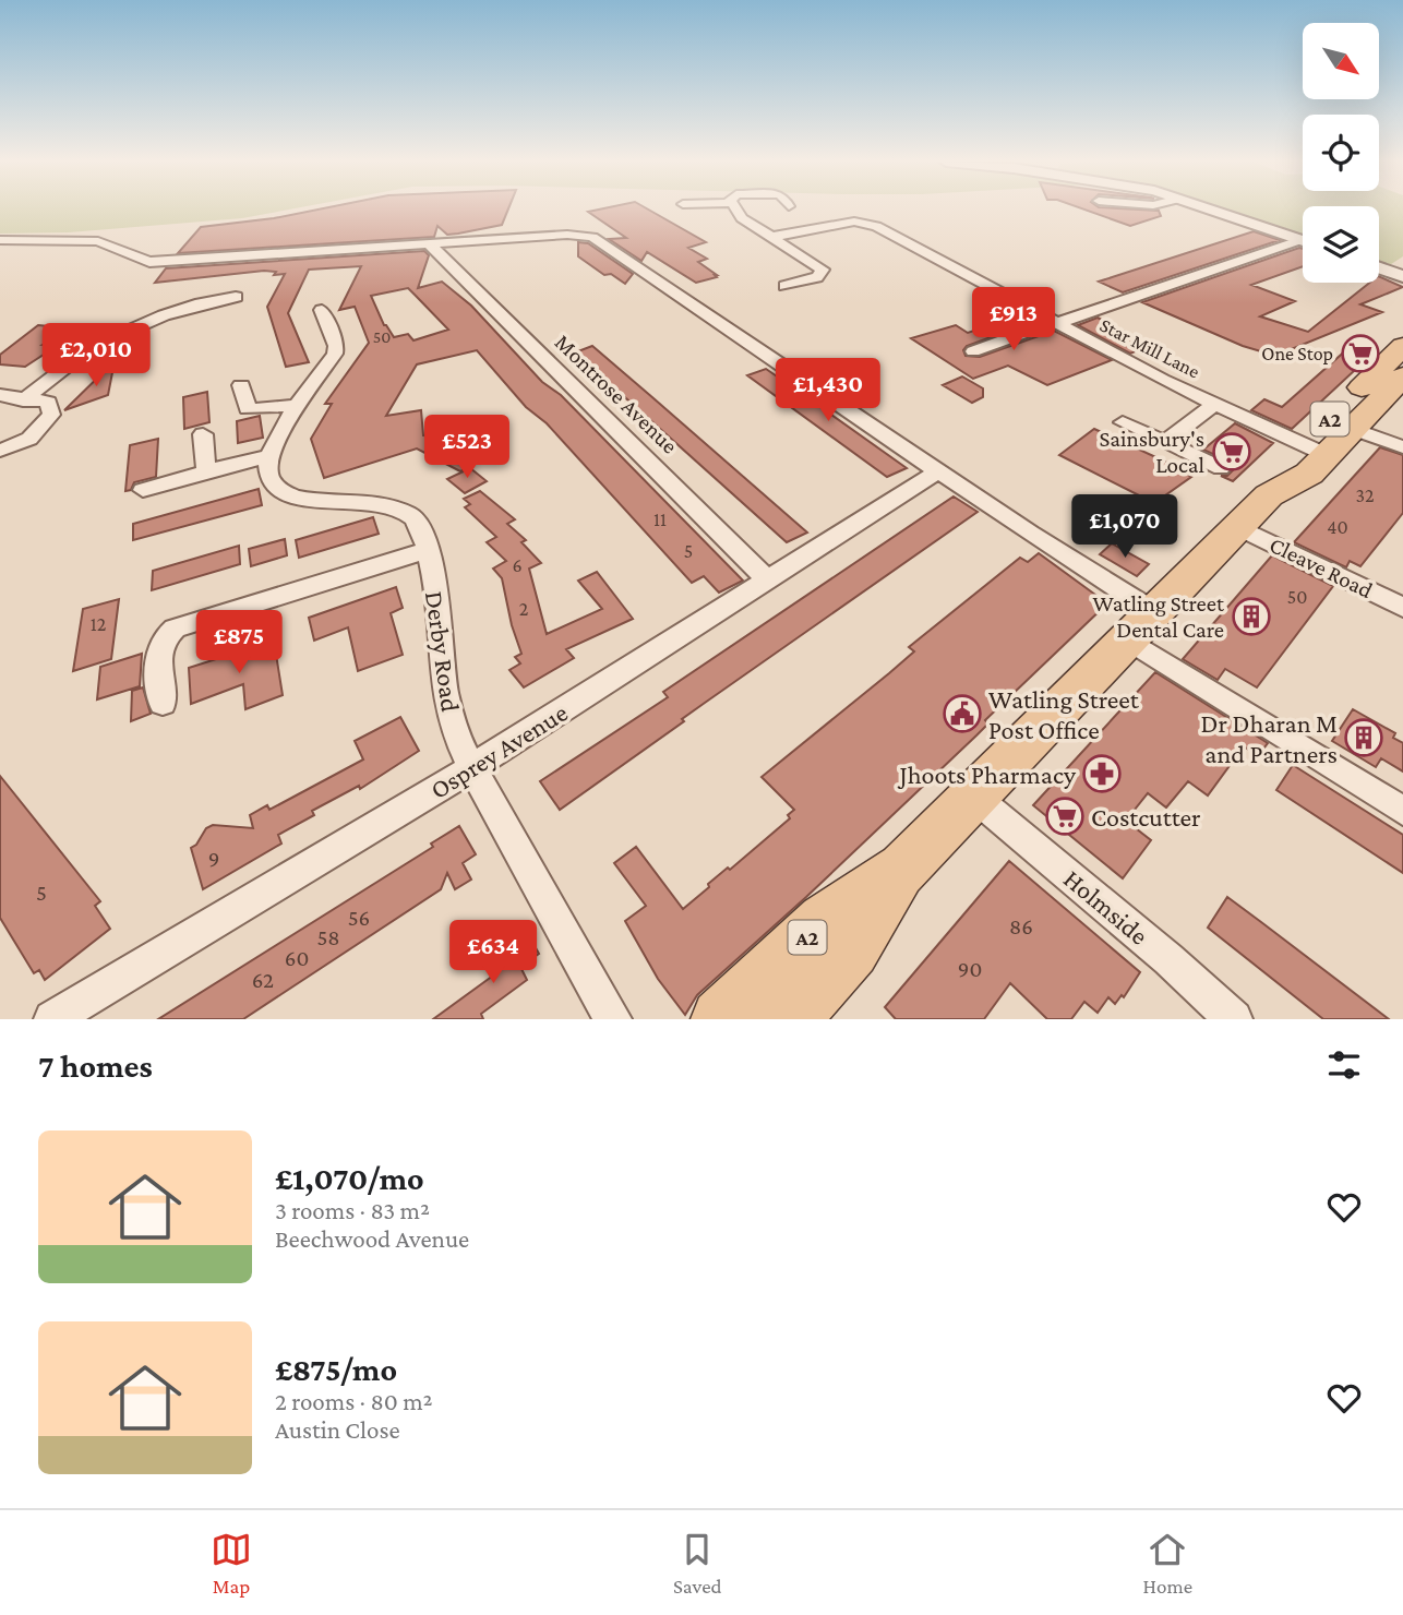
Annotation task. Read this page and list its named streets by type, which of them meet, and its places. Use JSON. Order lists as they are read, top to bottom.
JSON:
{
  "streets": {
    "main road": ["A2"],
    "street": [
      "Star Mill Lane",
      "Montrose Avenue",
      "Cleave Road",
      "Derby Road",
      "Osprey Avenue",
      "Holmside"
    ]
  },
  "crossings": [
    ["Star Mill Lane", "A2"],
    ["Montrose Avenue", "Osprey Avenue"],
    ["A2", "Cleave Road"],
    ["A2", "Holmside"],
    ["Derby Road", "Osprey Avenue"]
  ],
  "places": {
    "supermarket": ["One Stop", "Sainsbury's Local", "Costcutter"],
    "building": ["Watling Street Dental Care", "Dr Dharan M and Partners"],
    "public building": ["Watling Street Post Office"],
    "pharmacy": ["Jhoots Pharmacy"]
  },
  "house_numbers": [
    "50",
    "32",
    "11",
    "40",
    "5",
    "6",
    "50",
    "2",
    "12",
    "9",
    "5",
    "56",
    "86",
    "58",
    "60",
    "90",
    "62"
  ],
  "north": "bottom right",
  "page": {
    "price": [
      "£913",
      "£2,010",
      "£1,430",
      "£523",
      "£1,070",
      "£875",
      "£634"
    ],
    "heading": "7 homes",
    "list": [
      {
        "name": "£1,070/mo",
        "note": "3 rooms · 83 m² · Beechwood Avenue"
      },
      {
        "name": "£875/mo",
        "note": "2 rooms · 80 m² · Austin Close"
      }
    ],
    "tabs": ["Map", "Saved", "Home"]
  }
}
